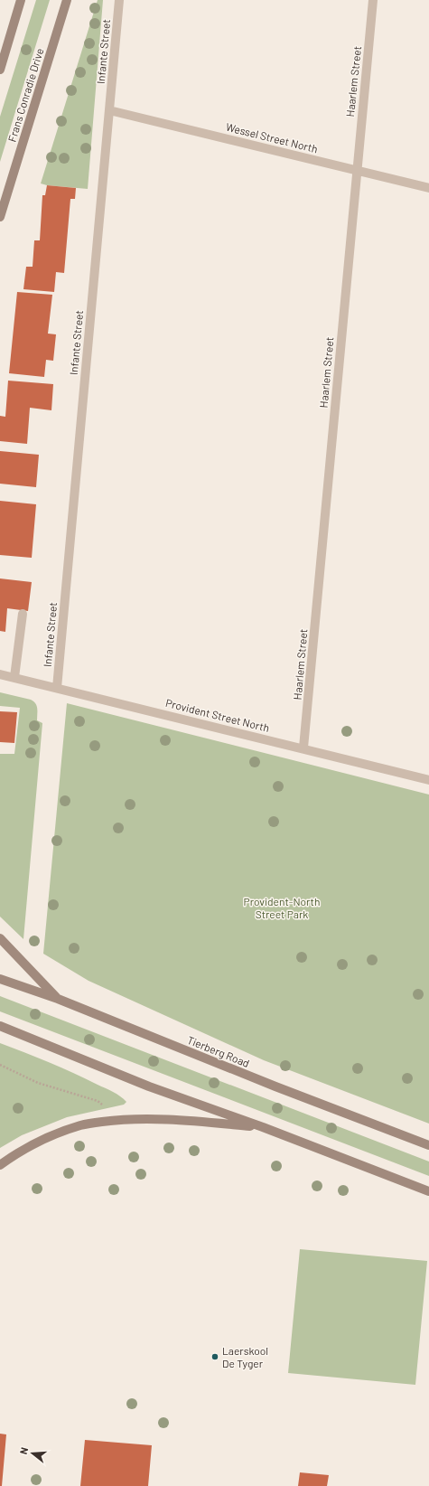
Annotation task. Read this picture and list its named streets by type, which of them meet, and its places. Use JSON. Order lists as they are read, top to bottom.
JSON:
{
  "streets": {
    "main road": ["Frans Conradie Drive", "Tierberg Road"],
    "street": [
      "Infante Street",
      "Haarlem Street",
      "Wessel Street North",
      "Provident Street North"
    ]
  },
  "crossings": [
    ["Infante Street", "Wessel Street North"],
    ["Infante Street", "Provident Street North"],
    ["Haarlem Street", "Wessel Street North"],
    ["Haarlem Street", "Provident Street North"]
  ],
  "parks": ["Provident-North Street Park"],
  "places": ["Laerskool De Tyger"],
  "north": "left"
}
